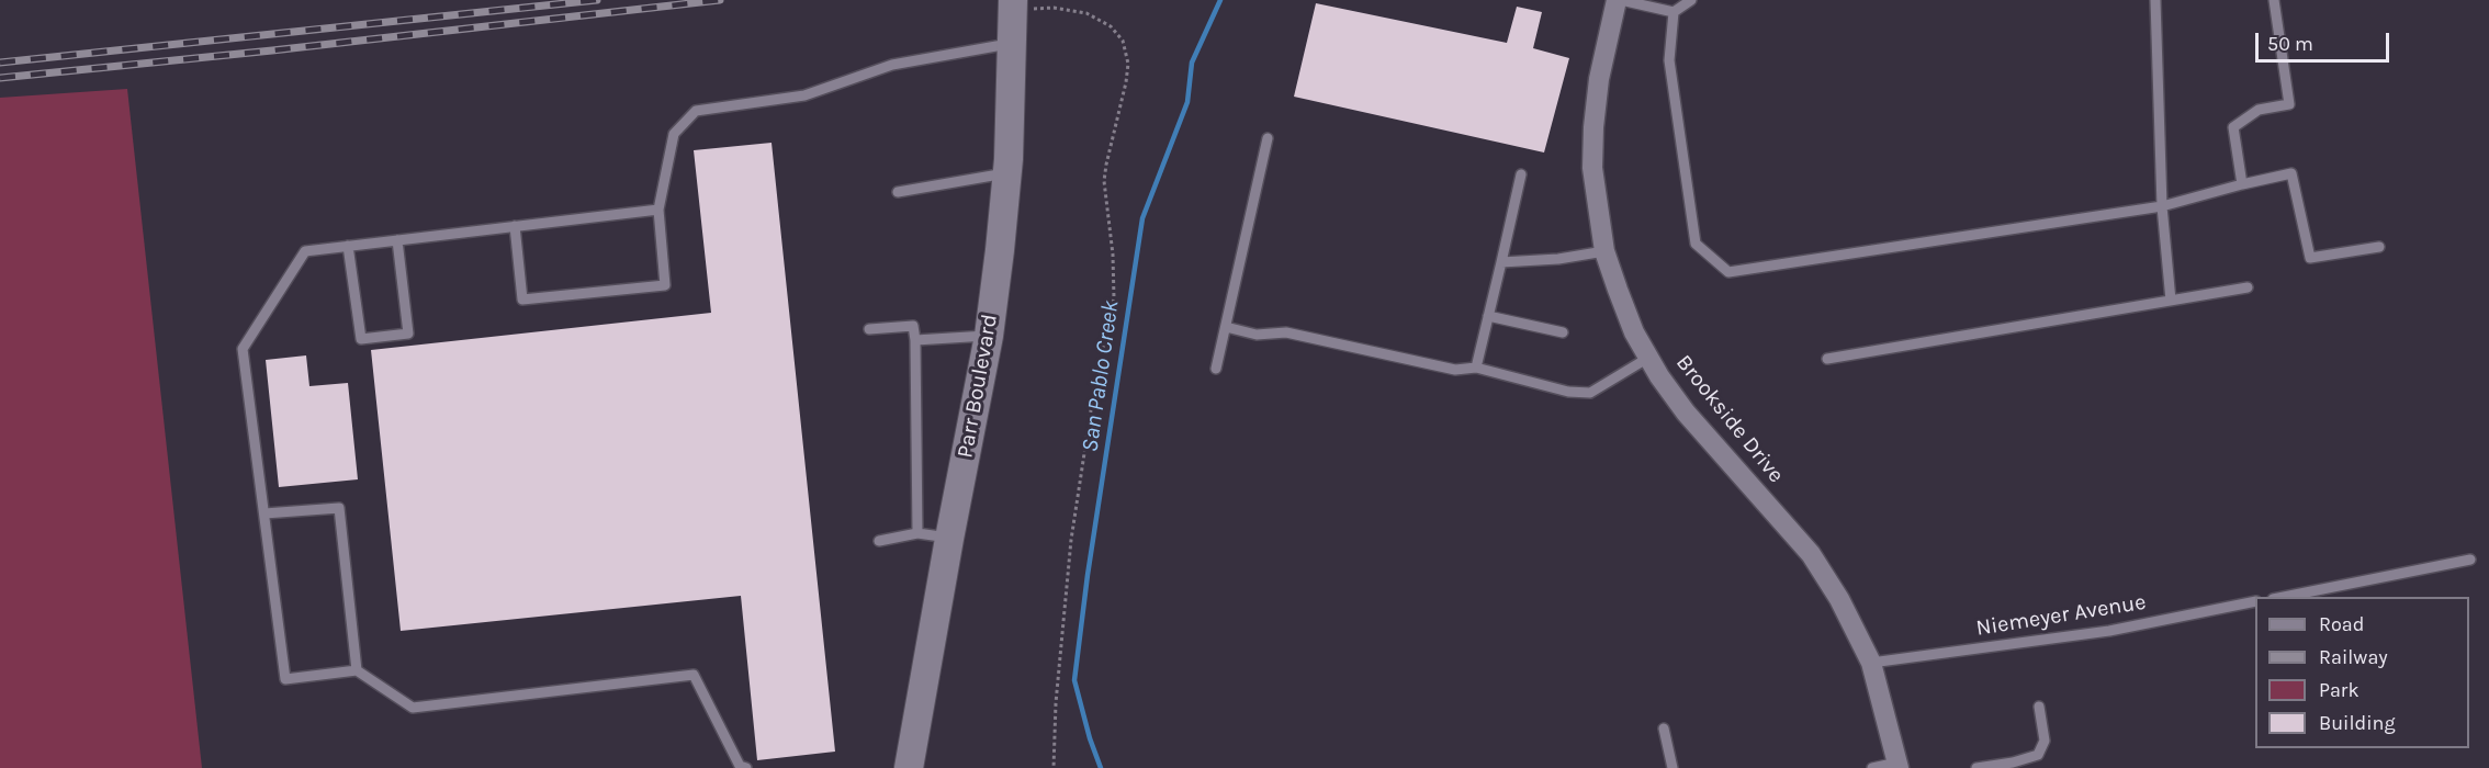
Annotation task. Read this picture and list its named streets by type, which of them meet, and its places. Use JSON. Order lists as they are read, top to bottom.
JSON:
{
  "streets": {
    "street": ["Parr Boulevard", "Brookside Drive"],
    "lane": ["Niemeyer Avenue"]
  },
  "crossings": [
    ["Brookside Drive", "Niemeyer Avenue"]
  ],
  "water": ["San Pablo Creek"],
  "legend": [
    "Road",
    "Railway",
    "Park",
    "Building"
  ],
  "scale_bar": "50 m"
}
